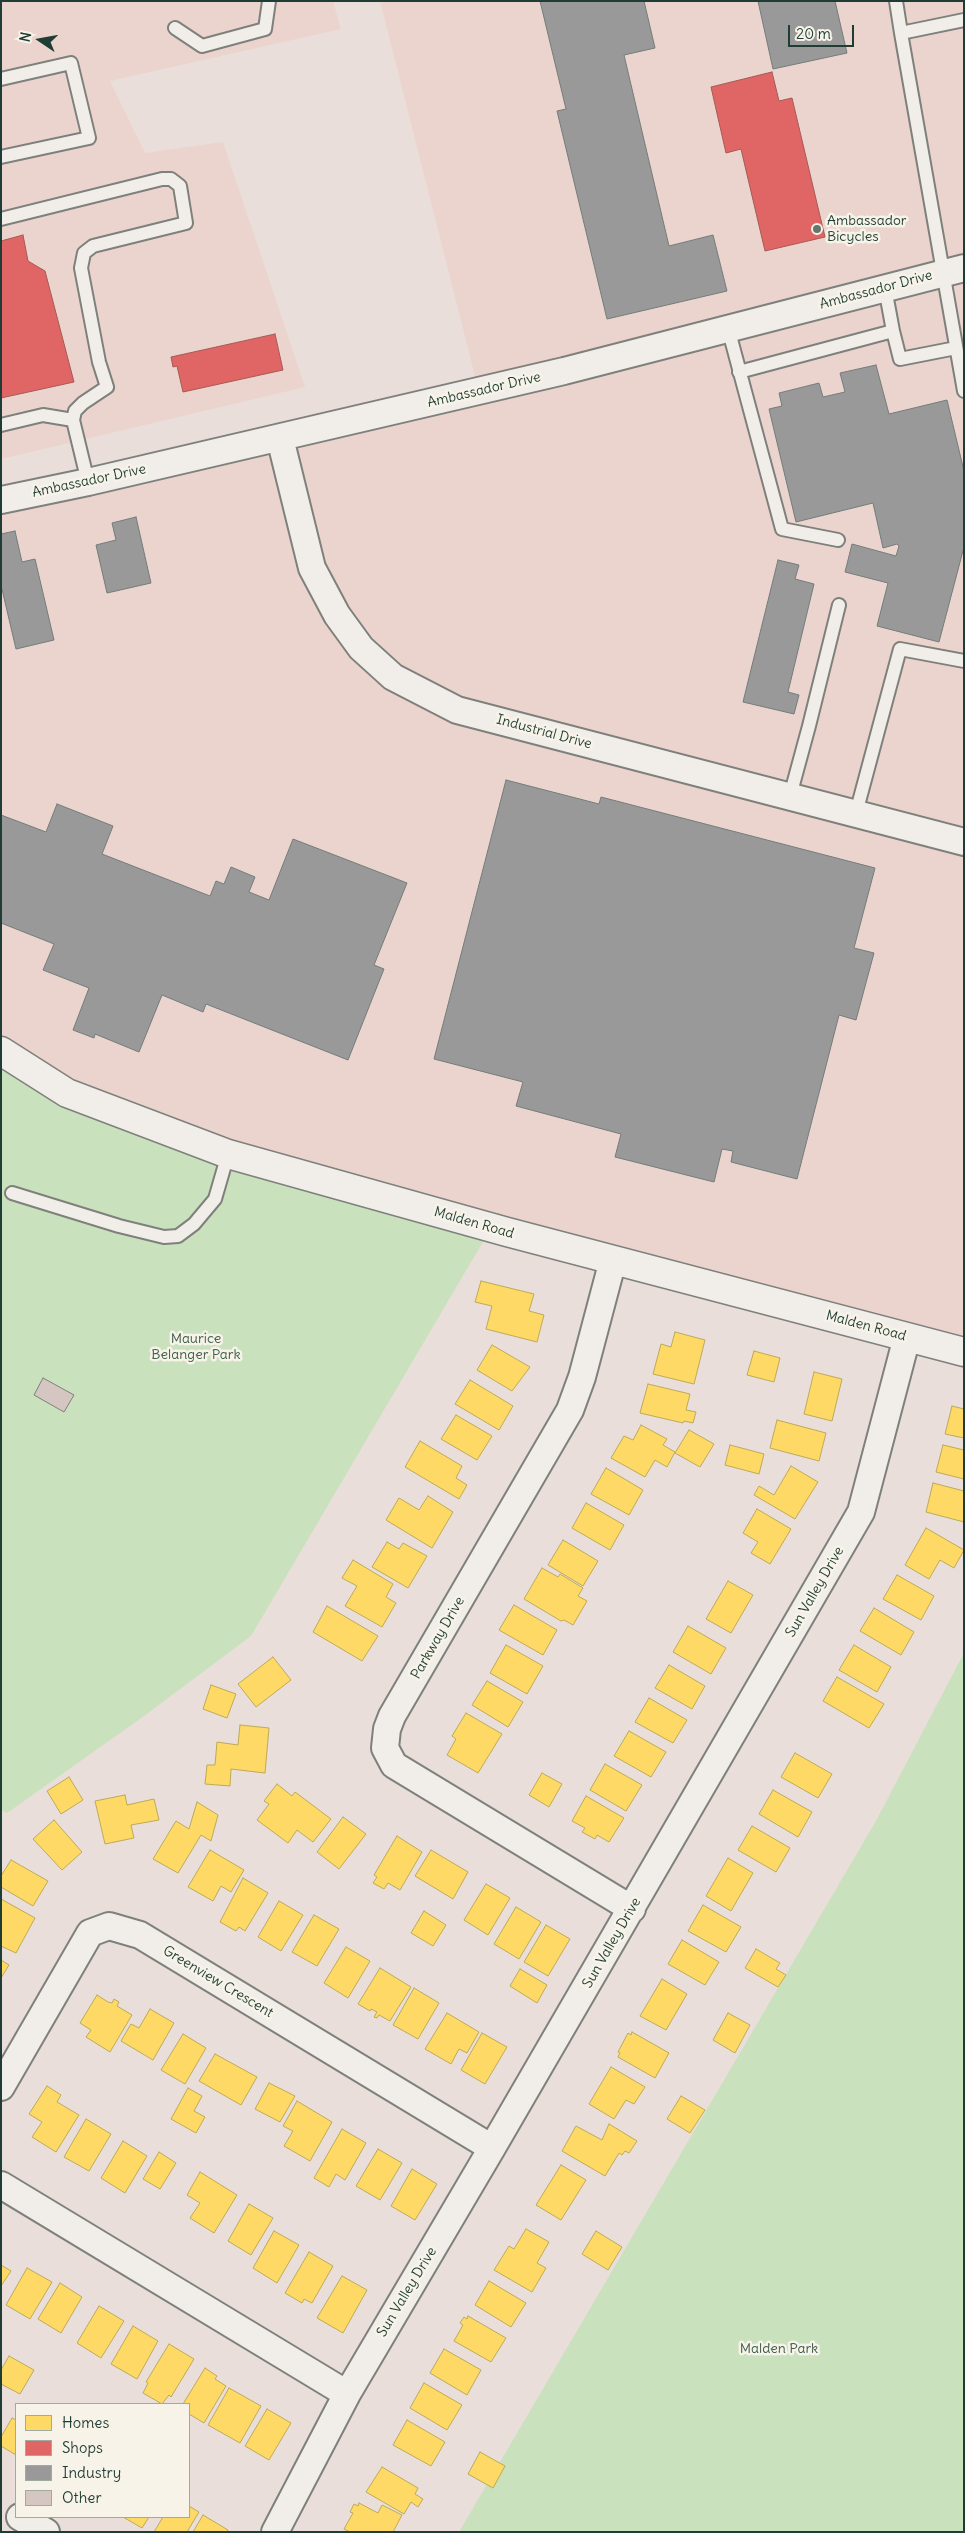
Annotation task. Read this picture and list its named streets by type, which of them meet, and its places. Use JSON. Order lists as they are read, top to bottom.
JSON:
{
  "streets": {
    "main road": ["Malden Road"],
    "street": [
      "Ambassador Drive",
      "Industrial Drive",
      "Sun Valley Drive",
      "Parkway Drive",
      "Greenview Crescent"
    ]
  },
  "crossings": [
    ["Ambassador Drive", "Industrial Drive"],
    ["Malden Road", "Sun Valley Drive"],
    ["Malden Road", "Parkway Drive"],
    ["Sun Valley Drive", "Parkway Drive"],
    ["Sun Valley Drive", "Greenview Crescent"]
  ],
  "parks": ["Maurice Belanger Park", "Malden Park"],
  "places": ["Ambassador Bicycles"],
  "legend": [
    "Homes",
    "Shops",
    "Industry",
    "Other"
  ],
  "scale_bar": "20 m",
  "north": "left"
}
